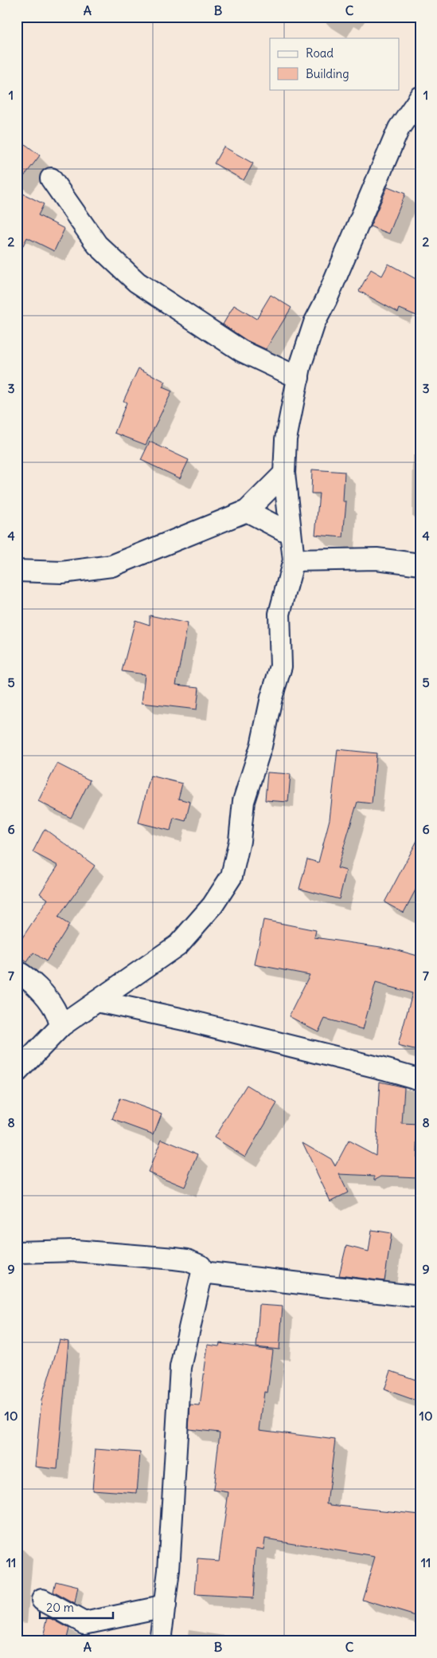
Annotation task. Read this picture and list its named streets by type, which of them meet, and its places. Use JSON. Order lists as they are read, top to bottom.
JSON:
{
  "legend": ["Road", "Building"],
  "scale_bar": "20 m",
  "grid": {
    "columns": ["A", "B", "C"],
    "rows": [
      "1",
      "2",
      "3",
      "4",
      "5",
      "6",
      "7",
      "8",
      "9",
      "10",
      "11"
    ]
  }
}
